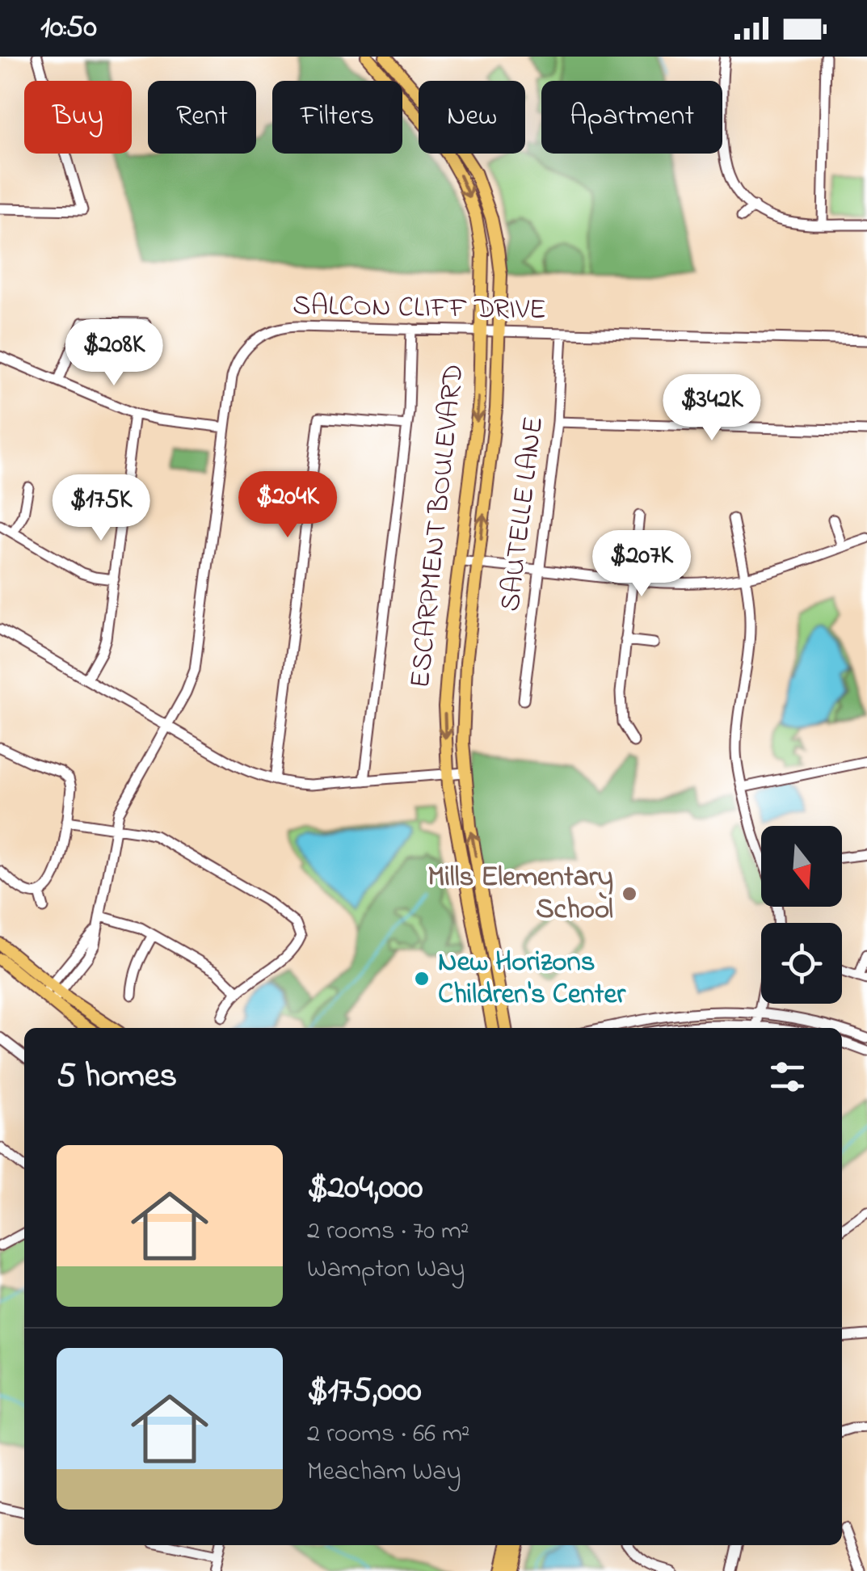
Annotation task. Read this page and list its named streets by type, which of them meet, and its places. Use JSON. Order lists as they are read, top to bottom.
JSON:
{
  "streets": {
    "main road": ["ESCARPMENT BOULEVARD"],
    "street": ["SALCON CLIFF DRIVE", "SAUTELLE LANE"]
  },
  "crossings": [
    ["SALCON CLIFF DRIVE", "SAUTELLE LANE"],
    ["SALCON CLIFF DRIVE", "ESCARPMENT BOULEVARD"]
  ],
  "places": ["Mills Elementary School", "New Horizons Children's Center"],
  "north": "bottom",
  "page": {
    "status": "10:50",
    "chip": [
      "Buy",
      "Rent",
      "Filters",
      "New",
      "Apartment"
    ],
    "price": [
      "$208K",
      "$342K",
      "$204K",
      "$175K",
      "$207K"
    ],
    "heading": "5 homes",
    "list": [
      {
        "name": "$204,000",
        "note": "2 rooms · 70 m² · Wampton Way"
      },
      {
        "name": "$175,000",
        "note": "2 rooms · 66 m² · Meacham Way"
      }
    ]
  }
}
